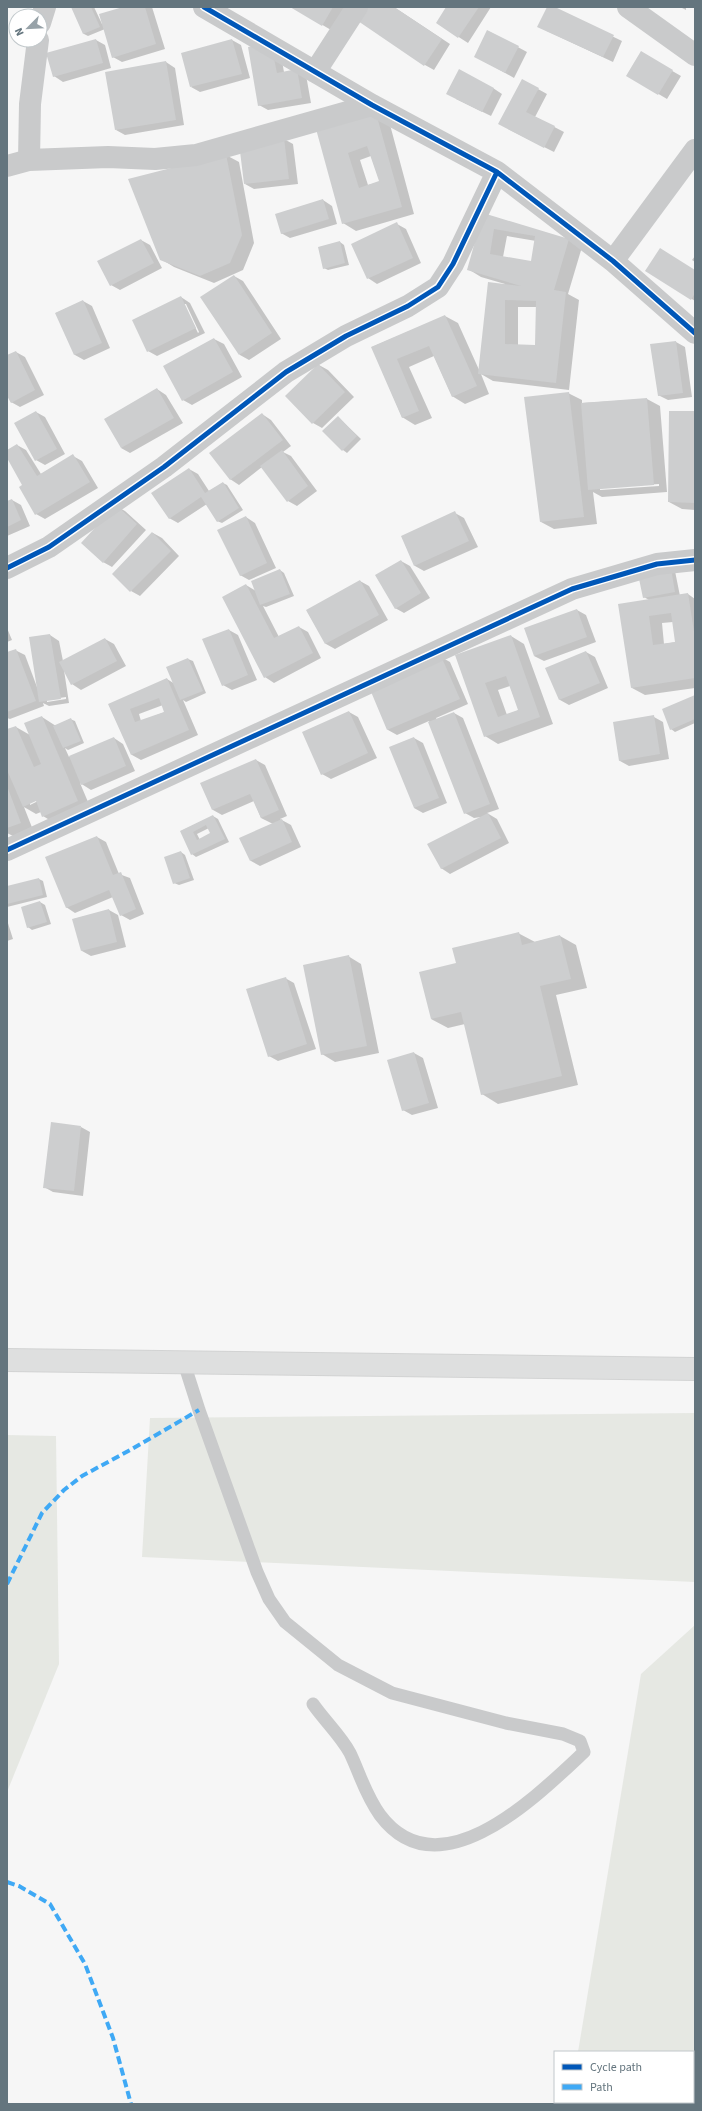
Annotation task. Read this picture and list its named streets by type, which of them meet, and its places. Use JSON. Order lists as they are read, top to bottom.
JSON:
{
  "legend": ["Cycle path", "Path"],
  "north": "bottom left"
}
